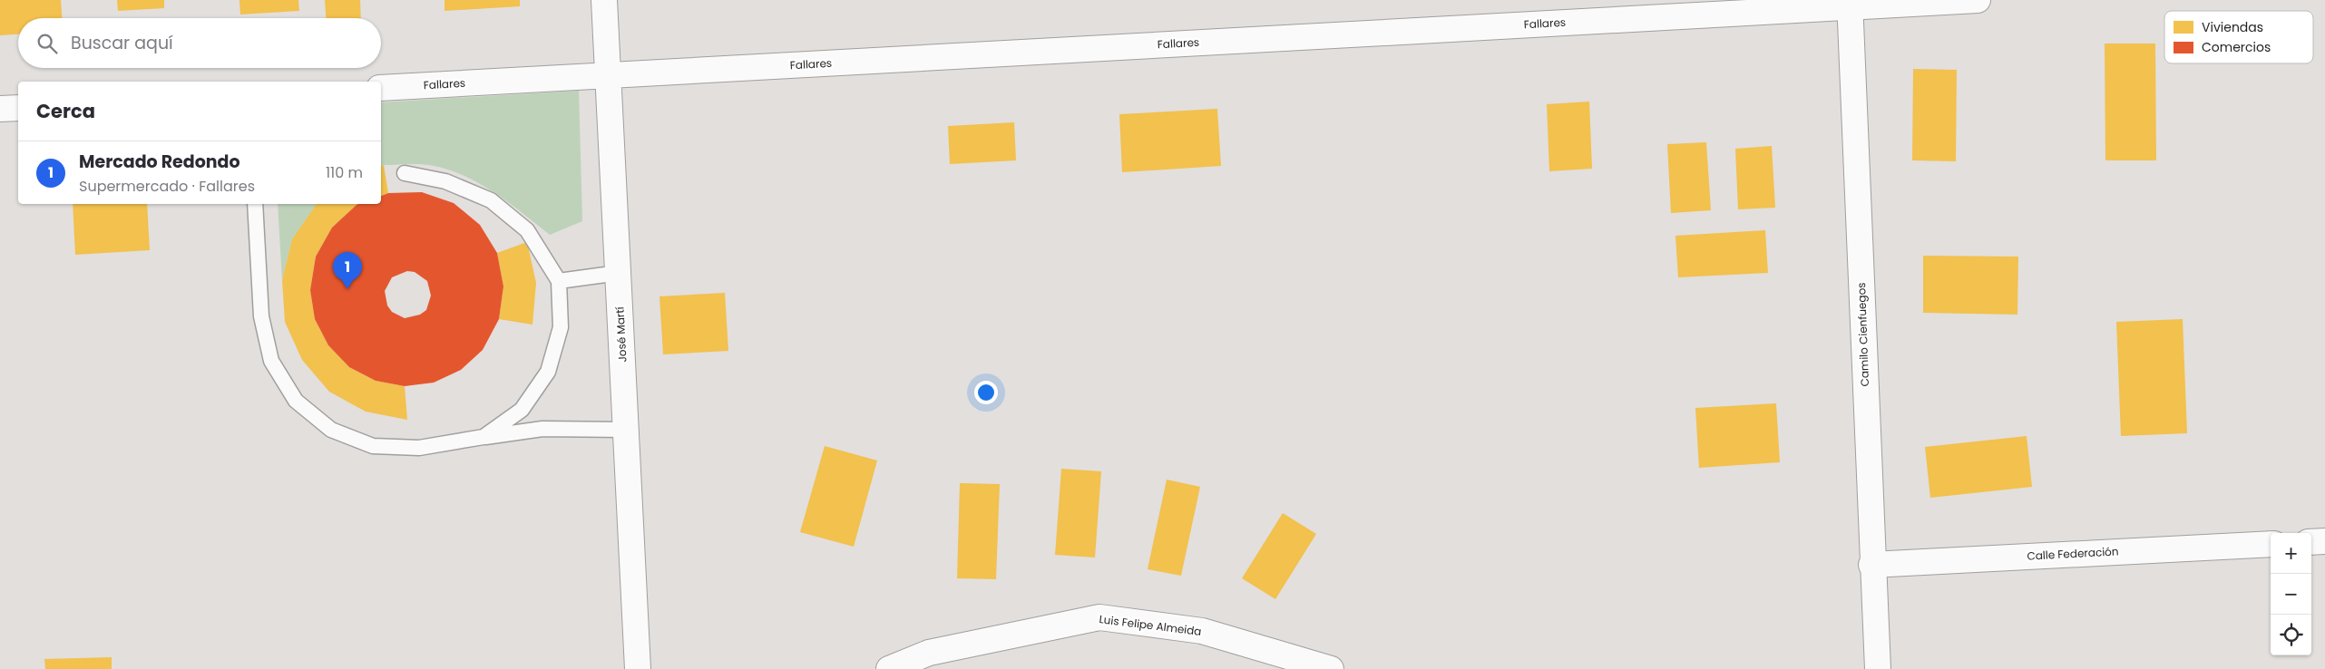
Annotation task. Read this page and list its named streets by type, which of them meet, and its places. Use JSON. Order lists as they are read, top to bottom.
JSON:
{
  "streets": {
    "street": [
      "Fallares",
      "José Martí",
      "Camilo Cienfuegos",
      "Calle Federación",
      "Luis Felipe Almeida"
    ]
  },
  "crossings": [
    ["Fallares", "José Martí"],
    ["Fallares", "Camilo Cienfuegos"],
    ["Camilo Cienfuegos", "Calle Federación"]
  ],
  "legend": ["Viviendas", "Comercios"],
  "page": {
    "search": "Buscar aquí",
    "heading": "Cerca",
    "list": [
      {
        "mark": "1",
        "name": "Mercado Redondo",
        "note": "Supermercado · Fallares",
        "value": "110 m"
      }
    ],
    "pins": "1",
    "map_buttons": ["+", "−"]
  }
}
